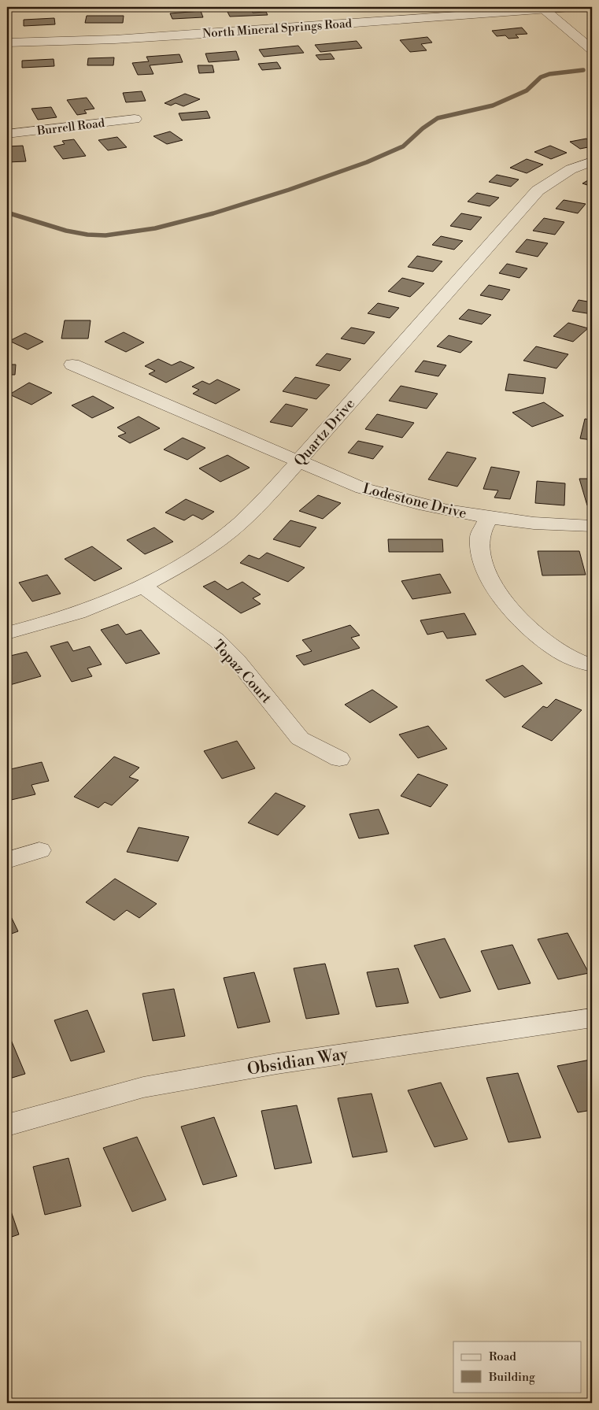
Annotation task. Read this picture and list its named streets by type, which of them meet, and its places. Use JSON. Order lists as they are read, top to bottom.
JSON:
{
  "streets": {
    "street": [
      "North Mineral Springs Road",
      "Burrell Road",
      "Quartz Drive",
      "Lodestone Drive",
      "Topaz Court",
      "Obsidian Way"
    ]
  },
  "crossings": [
    ["Quartz Drive", "Lodestone Drive"],
    ["Quartz Drive", "Topaz Court"]
  ],
  "legend": ["Road", "Building"]
}
